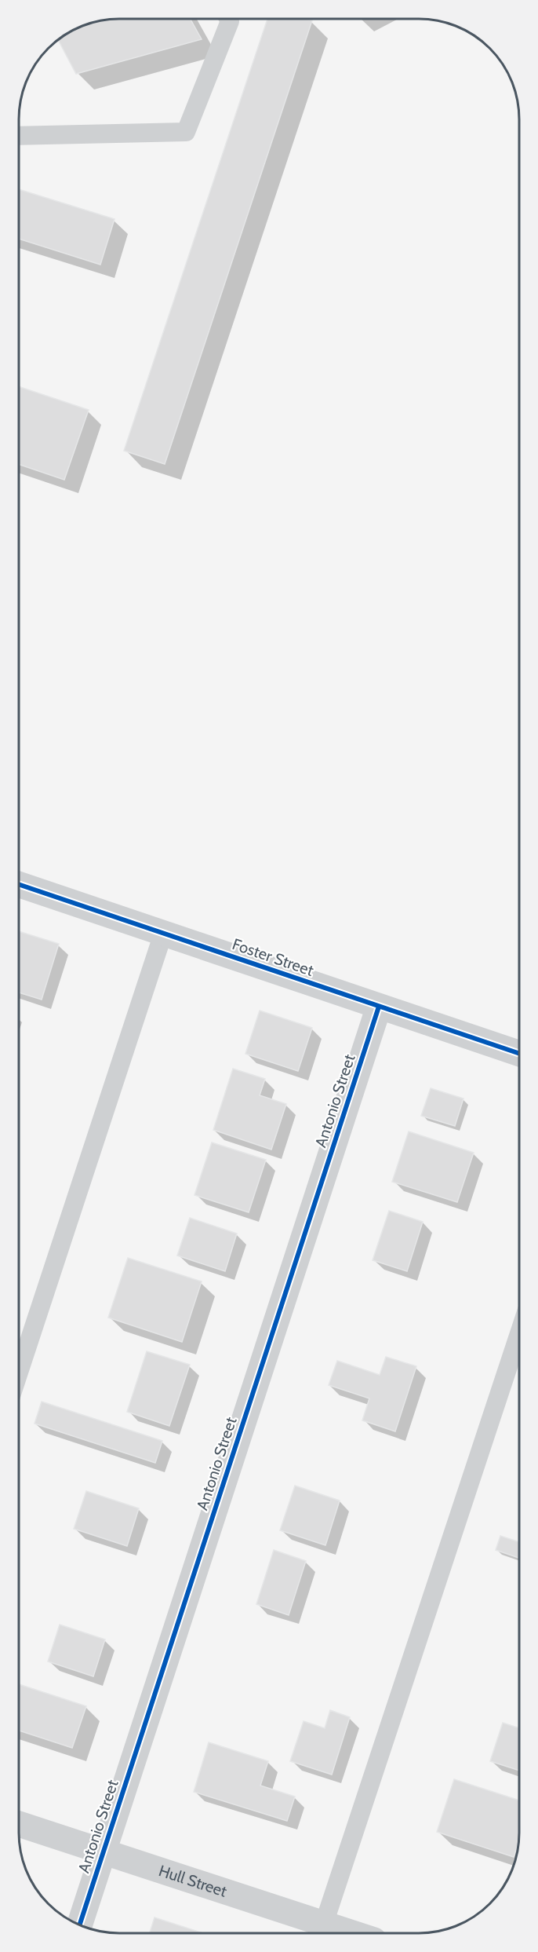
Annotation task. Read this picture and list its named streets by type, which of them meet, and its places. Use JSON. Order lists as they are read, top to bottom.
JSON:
{
  "streets": {
    "street": ["Foster Street", "Antonio Street", "Hull Street"]
  },
  "crossings": [
    ["Foster Street", "Antonio Street"],
    ["Antonio Street", "Hull Street"]
  ]
}
